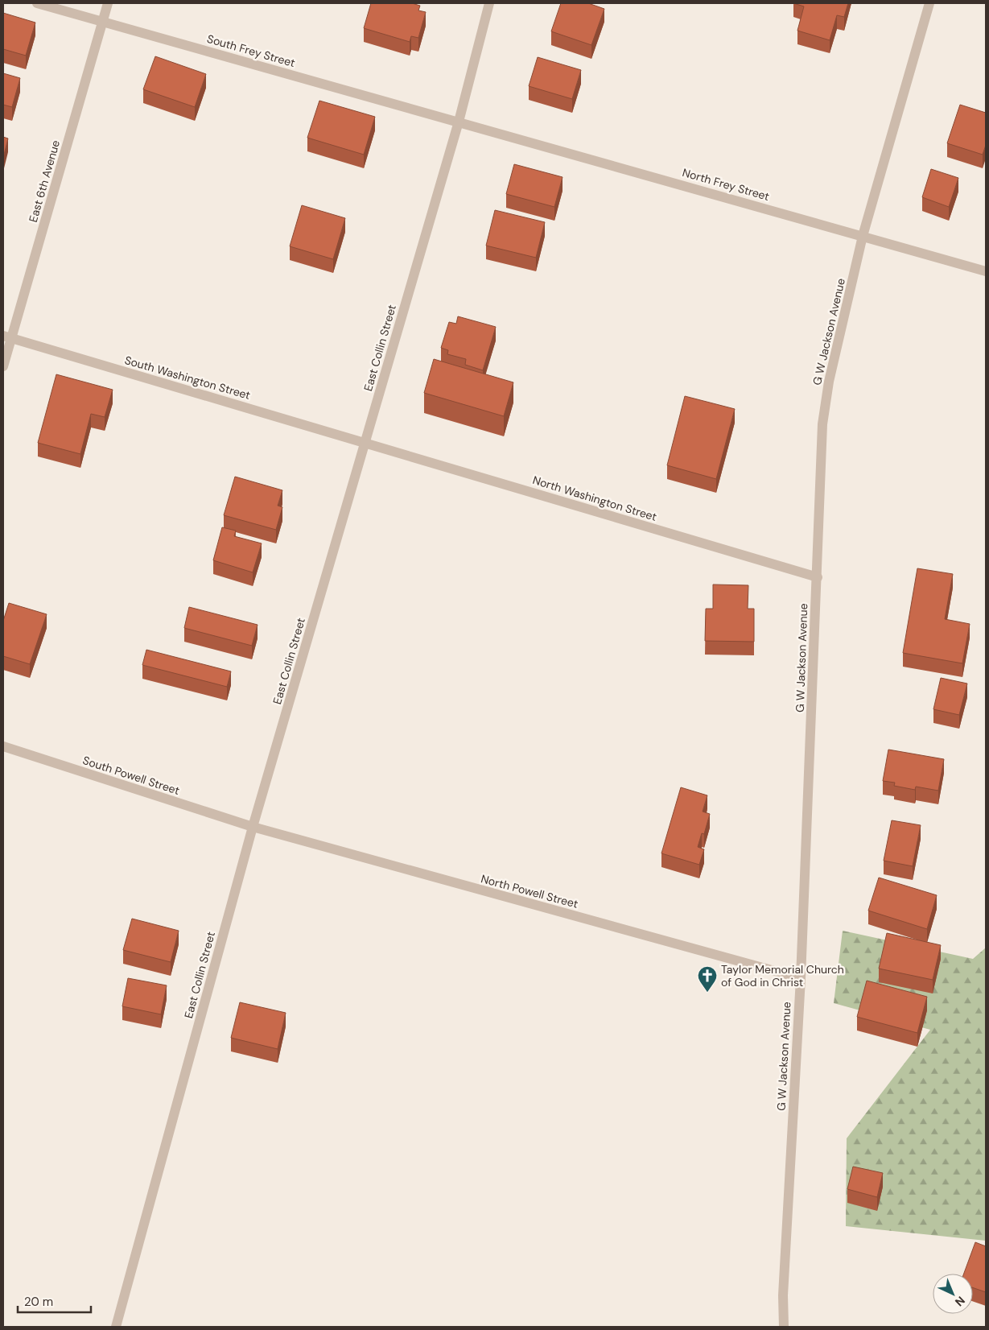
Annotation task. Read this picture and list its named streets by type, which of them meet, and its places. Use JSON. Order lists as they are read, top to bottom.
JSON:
{
  "streets": {
    "street": [
      "South Frey Street",
      "East 6th Avenue",
      "North Frey Street",
      "G W Jackson Avenue",
      "East Collin Street",
      "South Washington Street",
      "North Washington Street",
      "South Powell Street",
      "North Powell Street"
    ]
  },
  "crossings": [
    ["South Frey Street", "East 6th Avenue"],
    ["South Frey Street", "North Frey Street"],
    ["South Frey Street", "East Collin Street"],
    ["East 6th Avenue", "South Washington Street"],
    ["North Frey Street", "G W Jackson Avenue"],
    ["North Frey Street", "East Collin Street"],
    ["G W Jackson Avenue", "North Washington Street"],
    ["G W Jackson Avenue", "North Powell Street"],
    ["East Collin Street", "South Washington Street"],
    ["East Collin Street", "North Washington Street"],
    ["East Collin Street", "South Powell Street"],
    ["East Collin Street", "North Powell Street"],
    ["South Washington Street", "North Washington Street"],
    ["South Powell Street", "North Powell Street"]
  ],
  "places": {
    "church": ["Taylor Memorial Church of God in Christ"]
  },
  "scale_bar": "20 m",
  "north": "bottom right"
}
